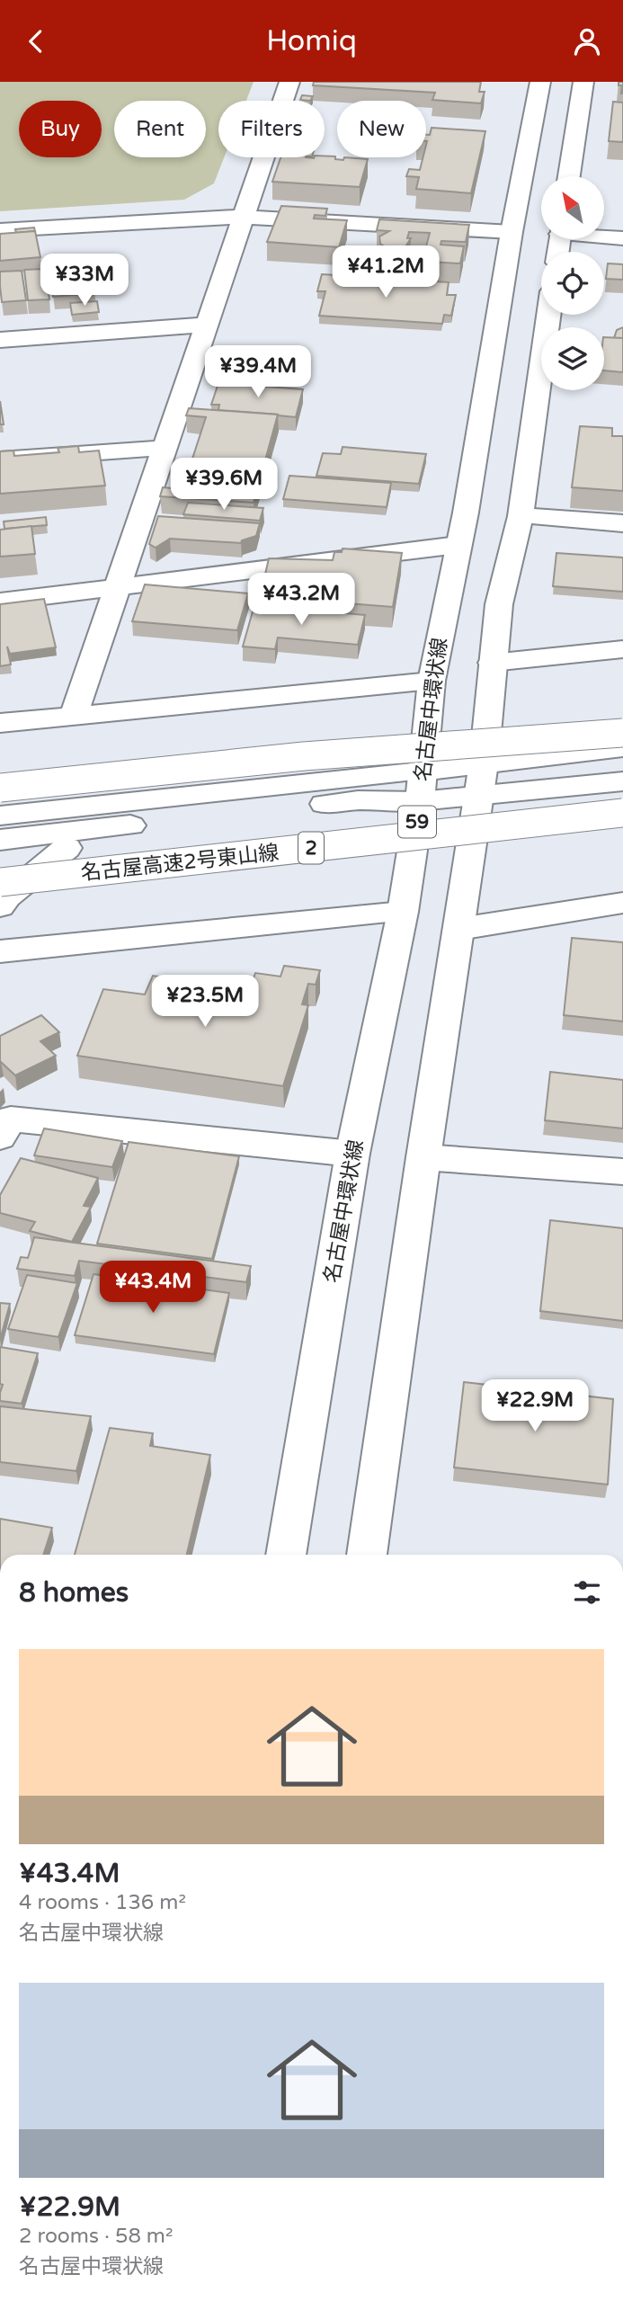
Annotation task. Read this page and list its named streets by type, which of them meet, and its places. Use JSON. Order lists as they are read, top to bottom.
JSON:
{
  "streets": {
    "main road": [
      "名古屋中環状線",
      "59",
      "2",
      "名古屋高速2号東山線"
    ]
  },
  "north": "top left",
  "page": {
    "header": "Homiq",
    "chip": [
      "Buy",
      "Rent",
      "Filters",
      "New"
    ],
    "price": [
      "¥41.2M",
      "¥33M",
      "¥39.4M",
      "¥39.6M",
      "¥43.2M",
      "¥23.5M",
      "¥43.4M",
      "¥22.9M"
    ],
    "heading": "8 homes",
    "list": [
      {
        "name": "¥43.4M",
        "note": "4 rooms · 136 m² · 名古屋中環状線"
      },
      {
        "name": "¥22.9M",
        "note": "2 rooms · 58 m² · 名古屋中環状線"
      }
    ]
  }
}
